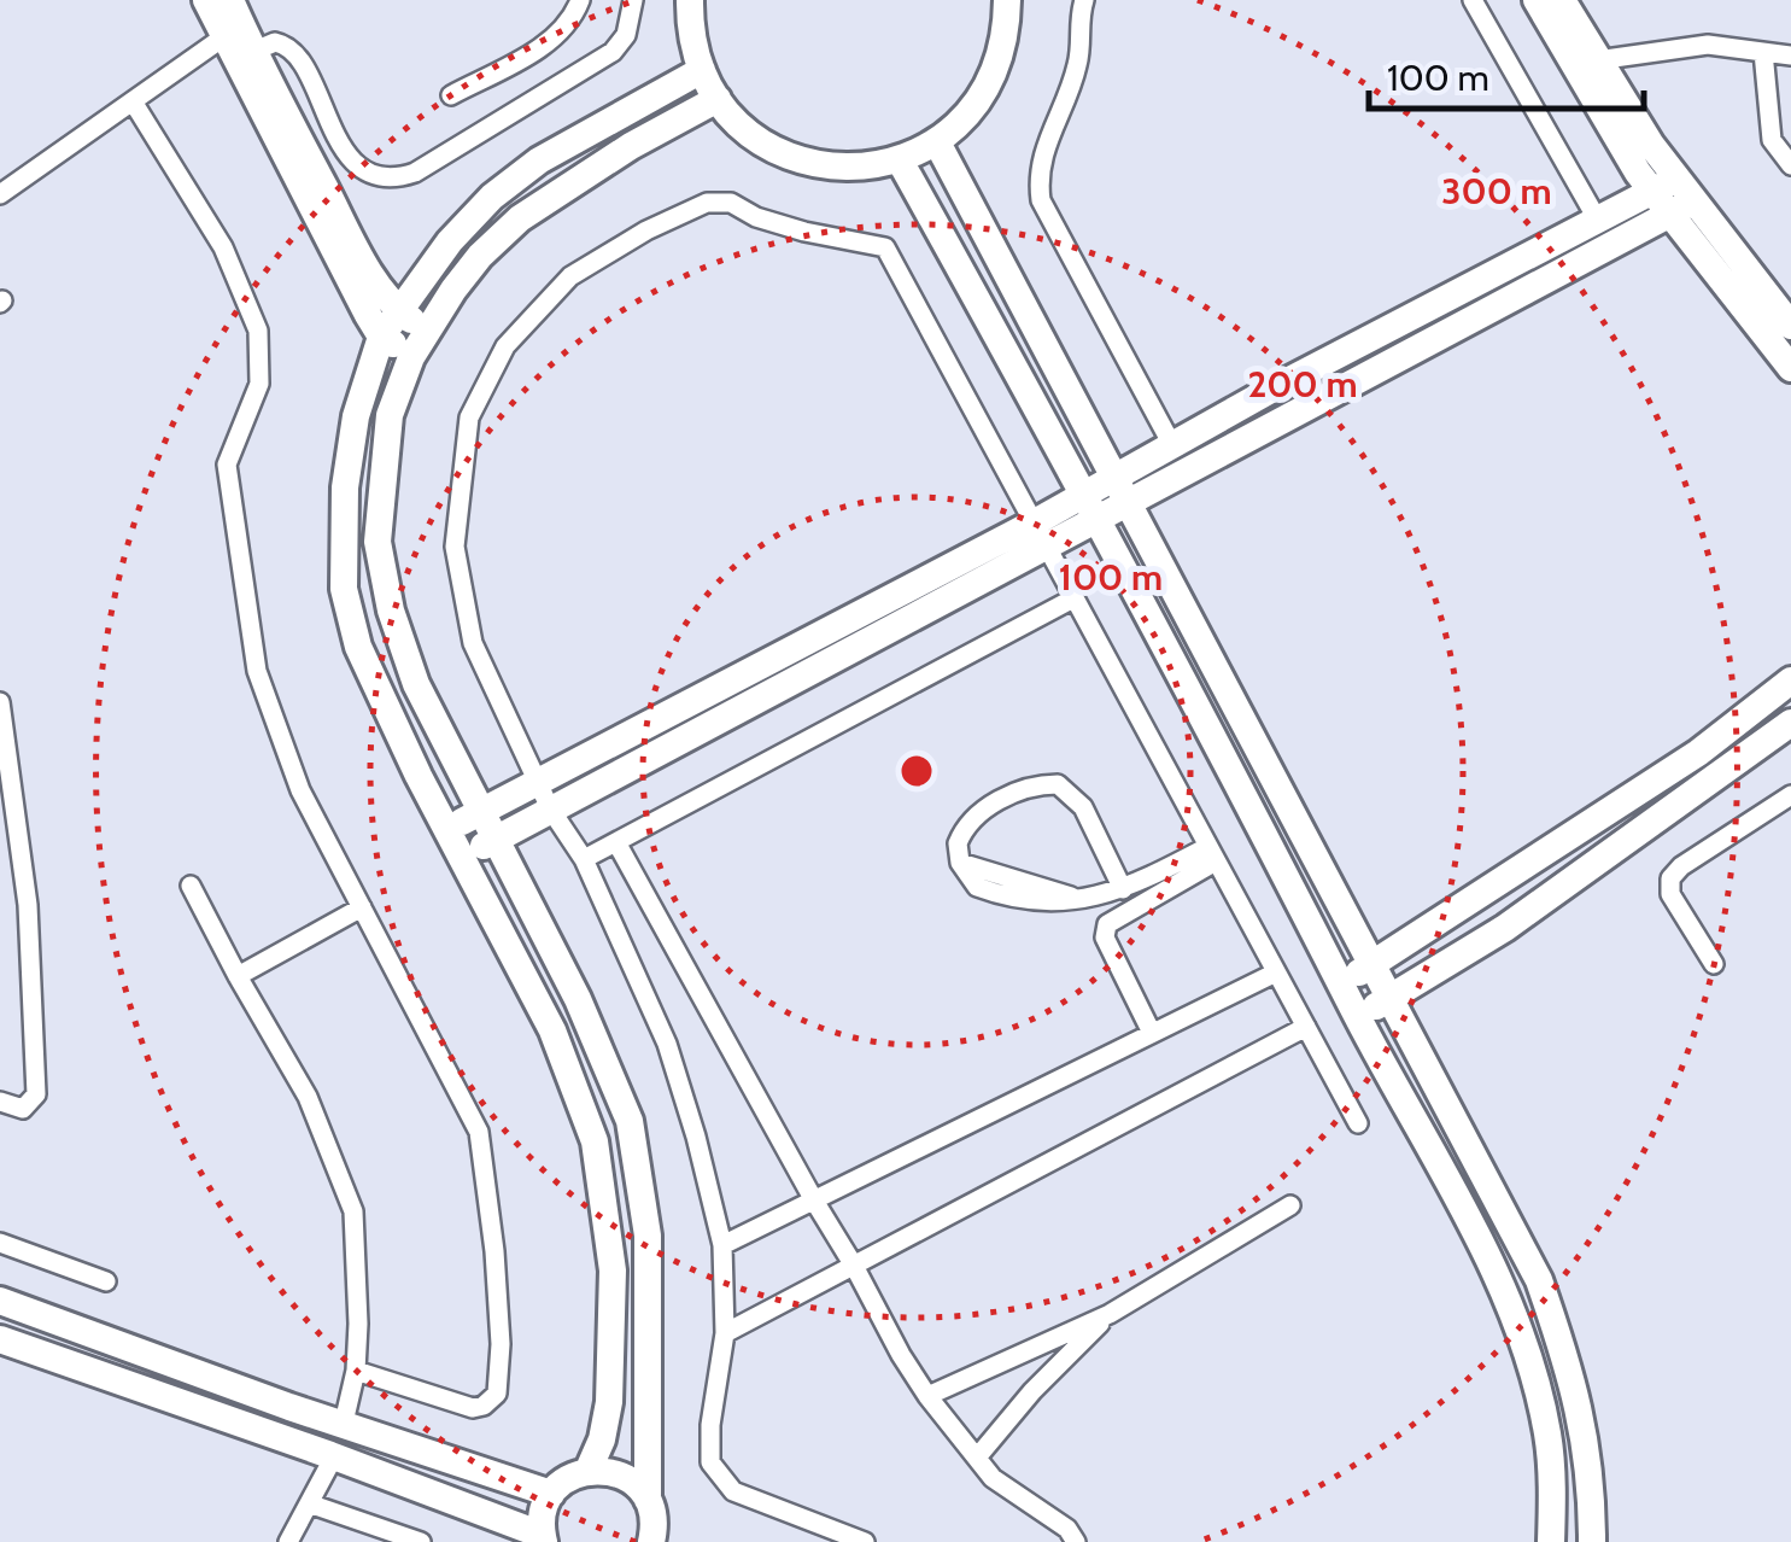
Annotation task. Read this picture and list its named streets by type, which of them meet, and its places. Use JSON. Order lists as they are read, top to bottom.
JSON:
{
  "scale_bar": "100 m",
  "rings": ["300 m", "200 m", "100 m"]
}
